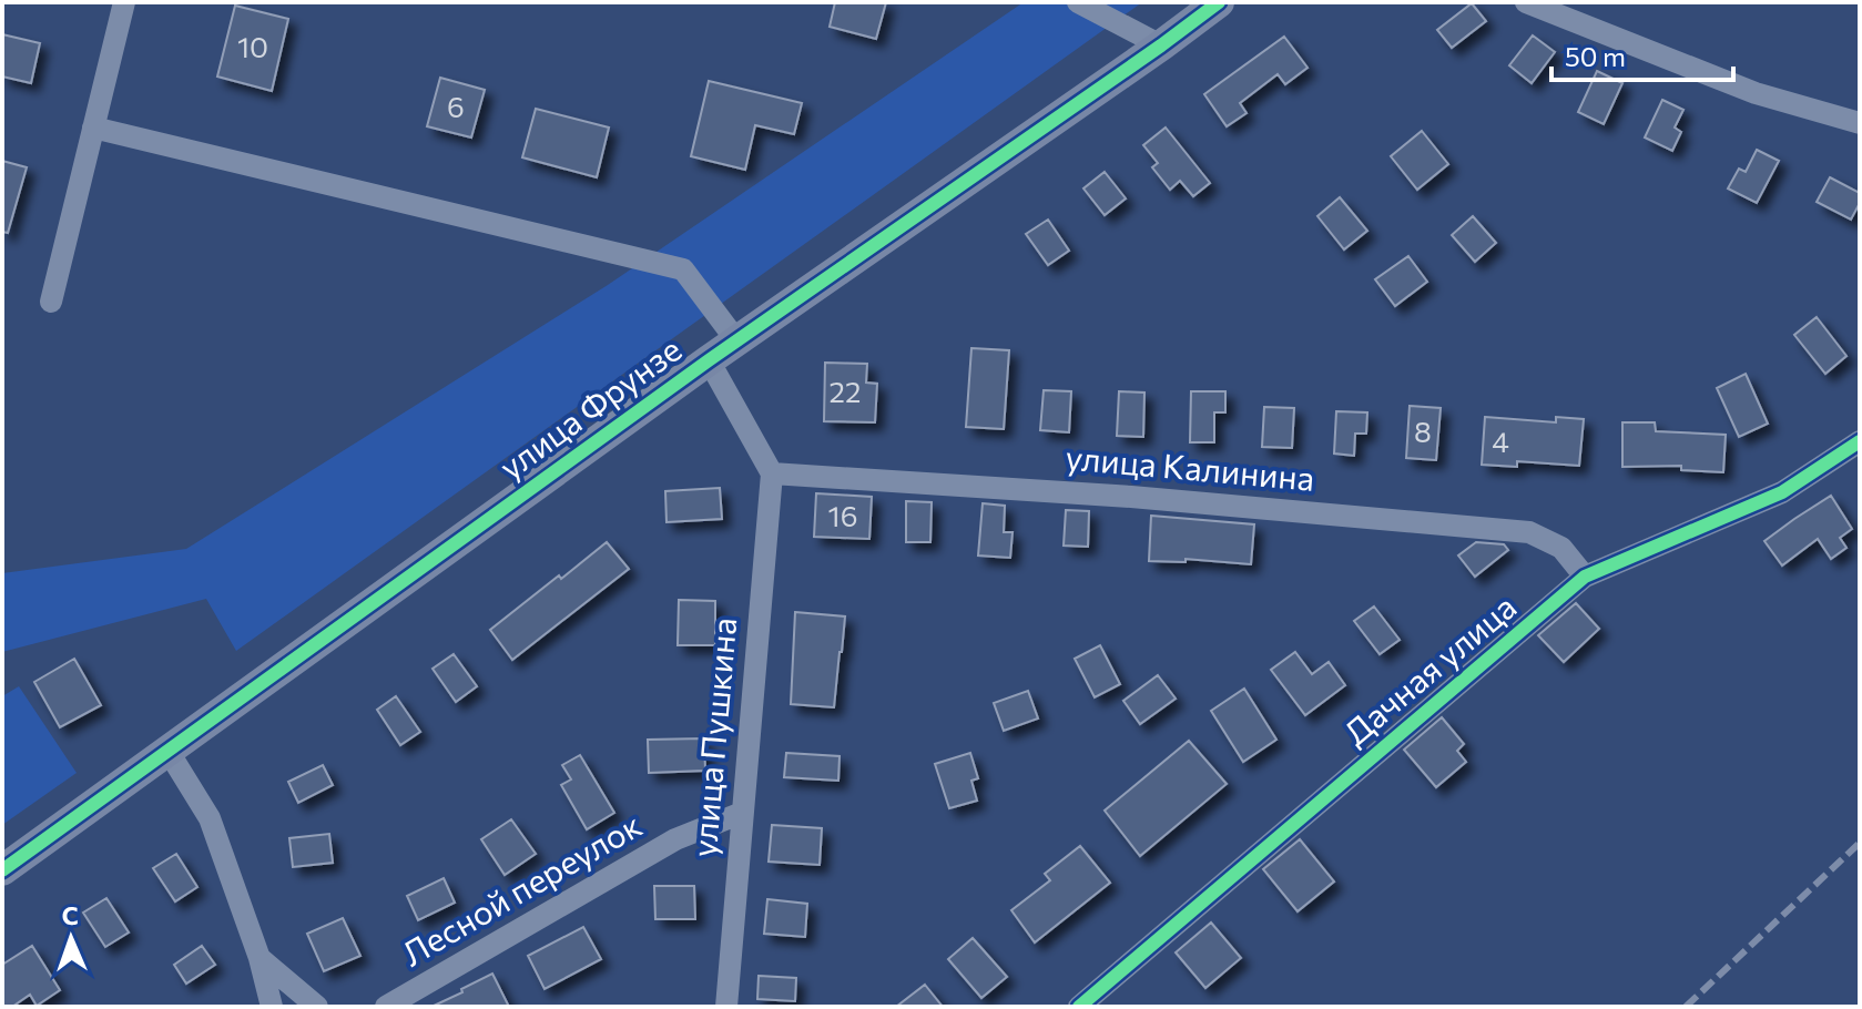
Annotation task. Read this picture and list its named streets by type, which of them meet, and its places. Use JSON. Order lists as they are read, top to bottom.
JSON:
{
  "streets": {
    "street": [
      "улица Фрунзе",
      "улица Калинина",
      "Дачная улица",
      "улица Пушкина",
      "Лесной переулок"
    ]
  },
  "crossings": [
    ["улица Калинина", "Дачная улица"],
    ["улица Калинина", "улица Пушкина"],
    ["улица Пушкина", "Лесной переулок"]
  ],
  "house_numbers": [
    "10",
    "6",
    "22",
    "8",
    "4",
    "16"
  ],
  "scale_bar": "50 m",
  "north": "top"
}
